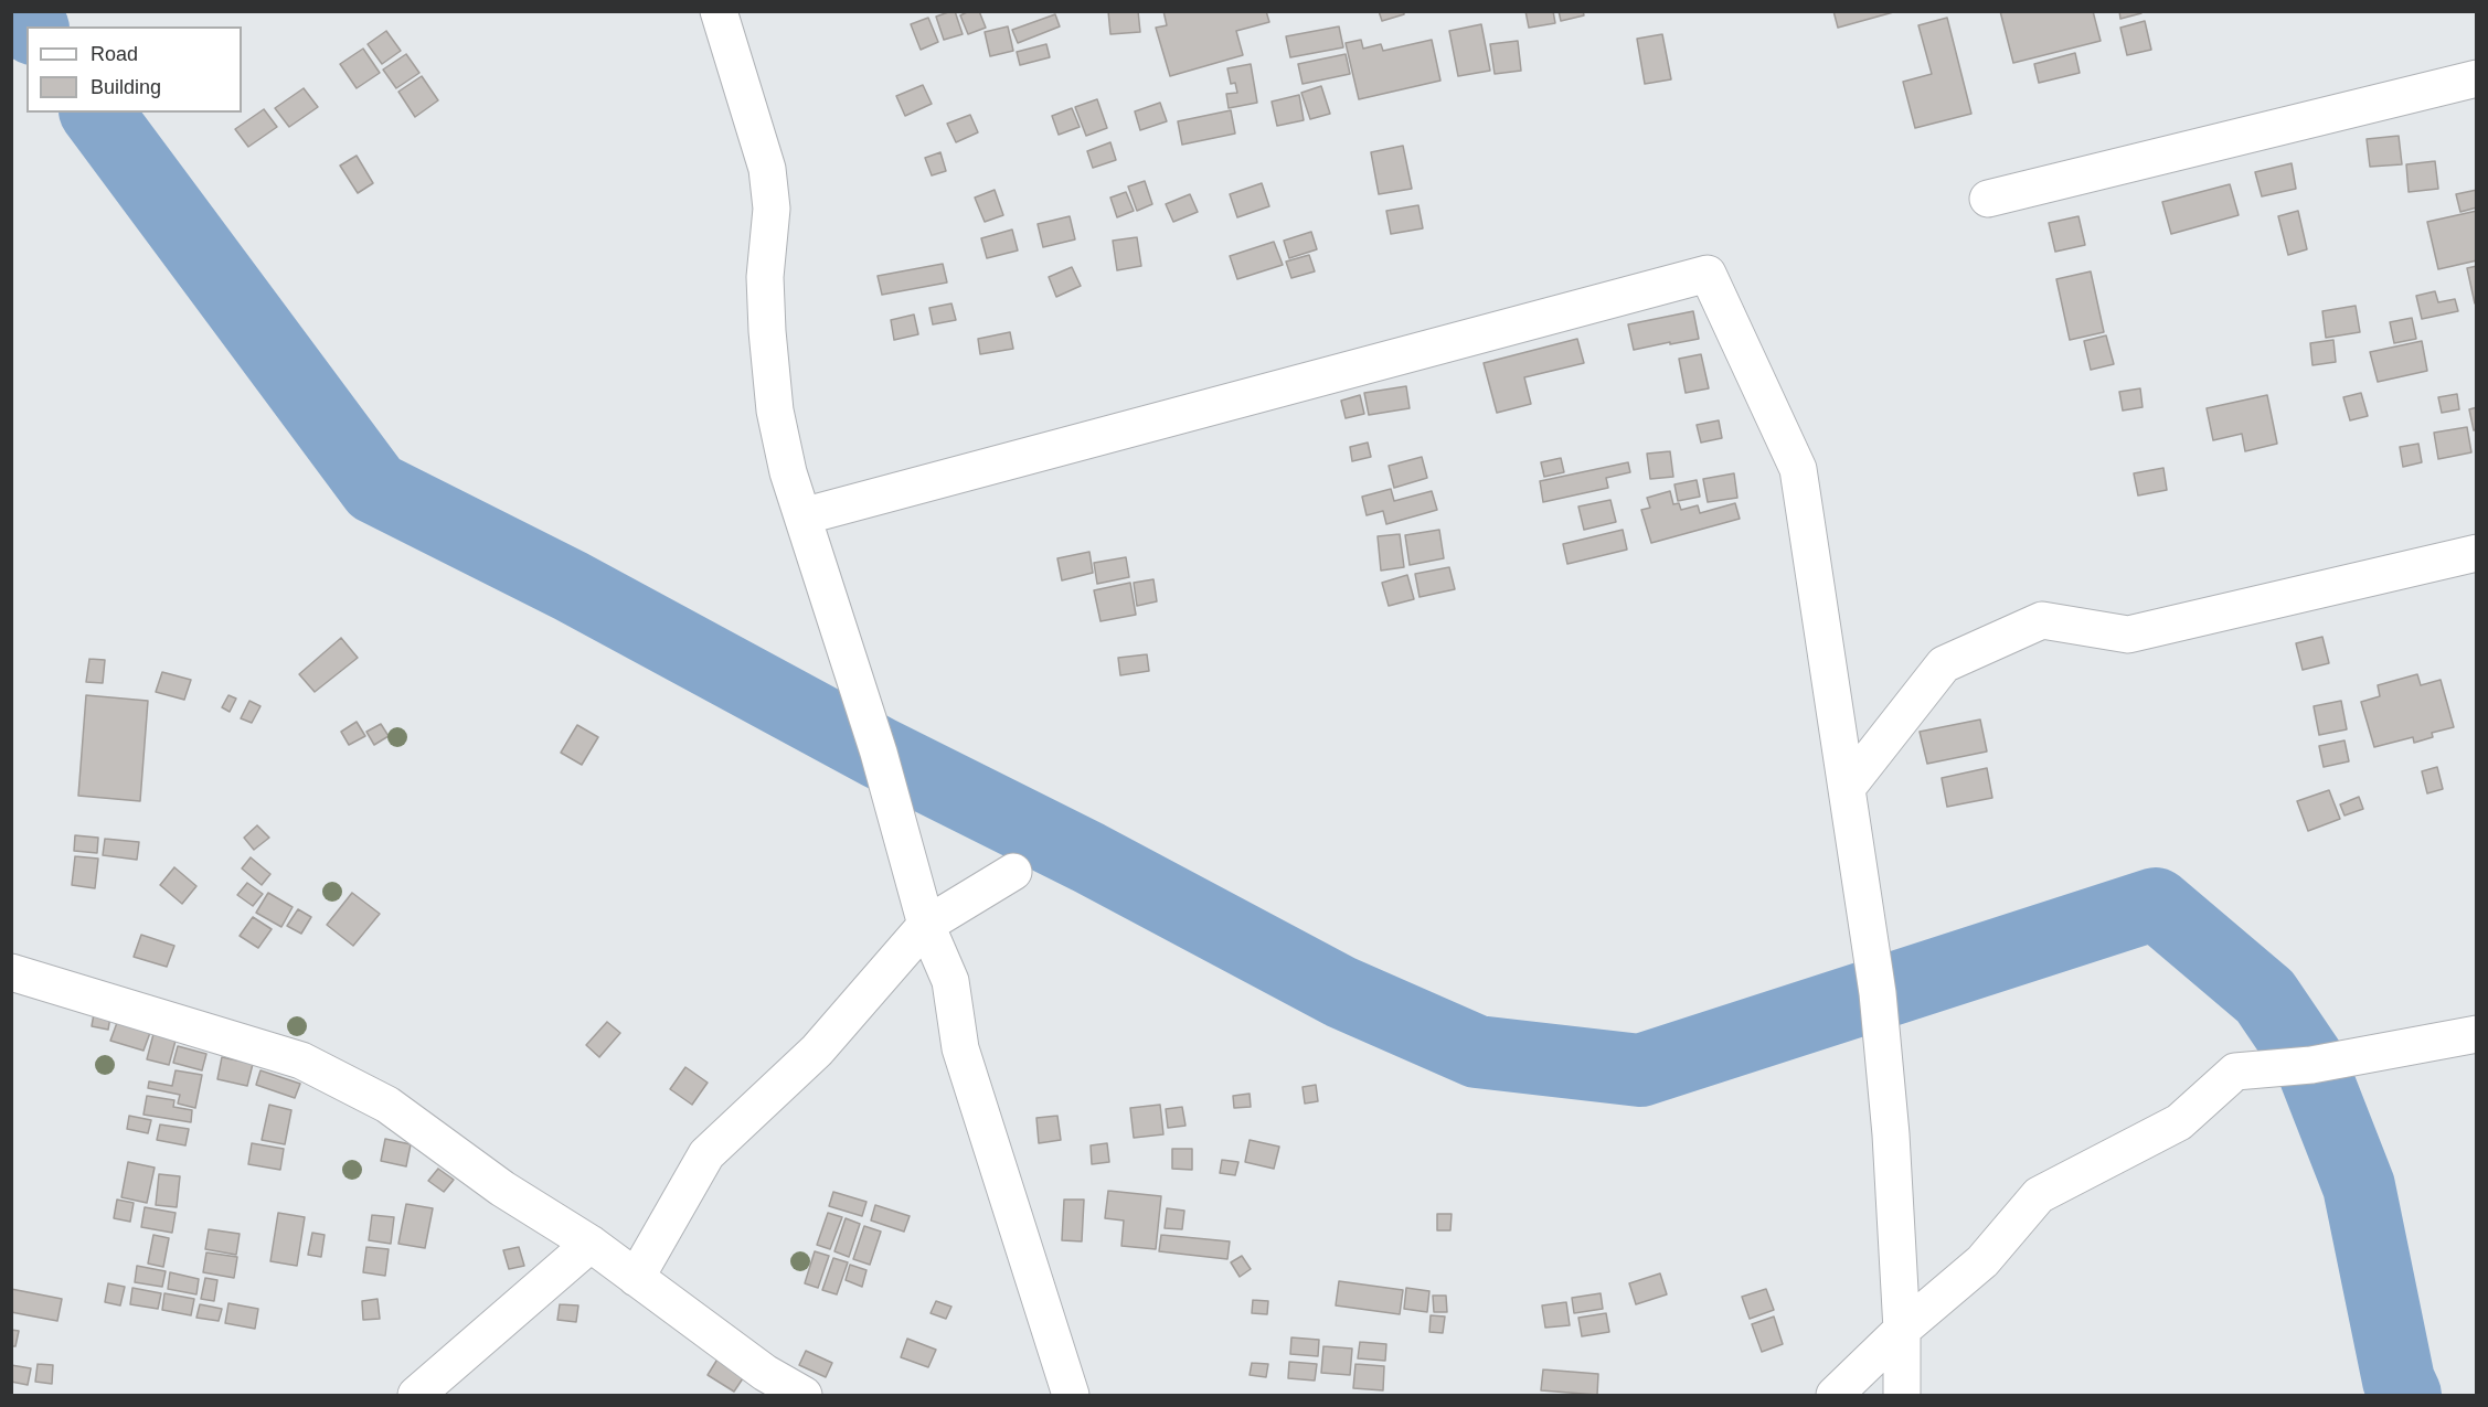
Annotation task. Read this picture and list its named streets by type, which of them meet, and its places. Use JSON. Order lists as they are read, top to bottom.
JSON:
{
  "legend": ["Road", "Building"]
}
